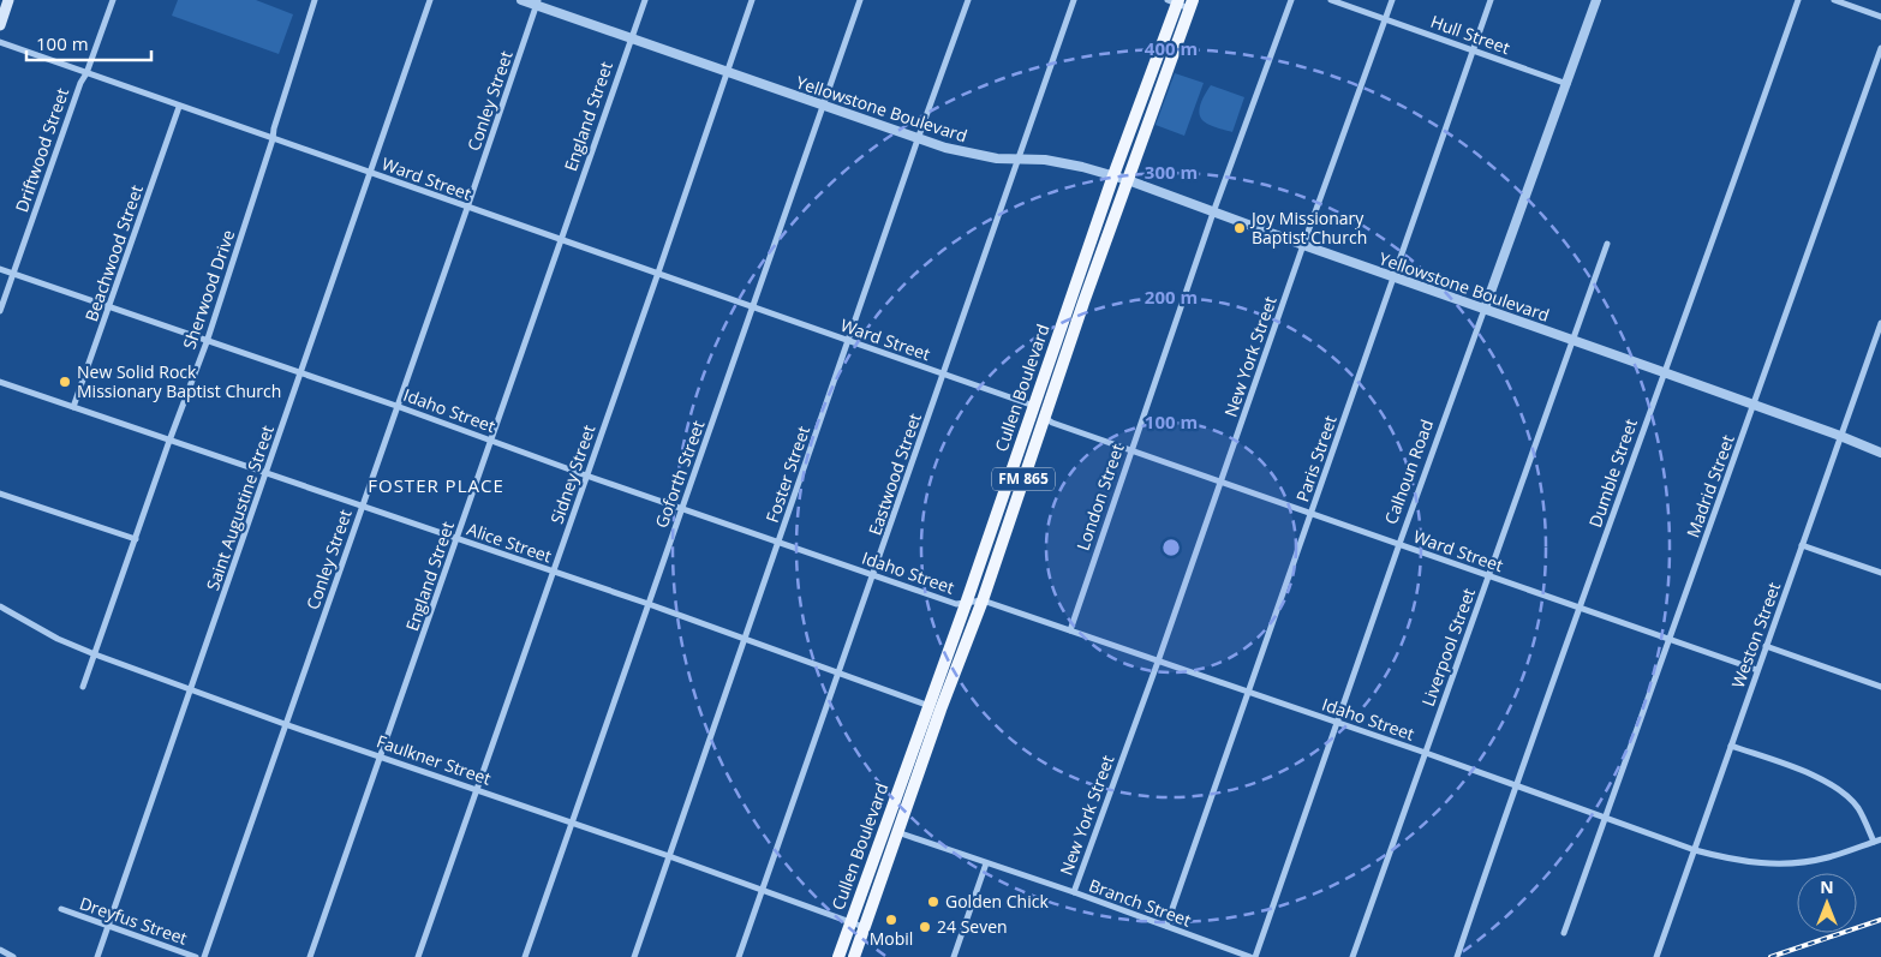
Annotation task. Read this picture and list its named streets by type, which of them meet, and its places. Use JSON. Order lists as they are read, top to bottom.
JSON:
{
  "streets": {
    "main road": ["Cullen Boulevard", "FM 865"],
    "street": [
      "Hull Street",
      "Conley Street",
      "Yellowstone Boulevard",
      "England Street",
      "Driftwood Street",
      "Ward Street",
      "Beachwood Street",
      "Sherwood Drive",
      "New York Street",
      "Idaho Street",
      "Paris Street",
      "Calhoun Road",
      "Dumble Street",
      "Sidney Street",
      "Goforth Street",
      "Foster Street",
      "Eastwood Street",
      "Madrid Street",
      "London Street",
      "Saint Augustine Street",
      "Alice Street",
      "Weston Street",
      "Liverpool Street",
      "Faulkner Street",
      "Branch Street",
      "Dreyfus Street"
    ]
  },
  "crossings": [
    ["Hull Street", "New York Street"],
    ["Hull Street", "Paris Street"],
    ["Hull Street", "Calhoun Road"],
    ["Conley Street", "Yellowstone Boulevard"],
    ["Conley Street", "Ward Street"],
    ["Conley Street", "Idaho Street"],
    ["Conley Street", "Alice Street"],
    ["Conley Street", "Faulkner Street"],
    ["Yellowstone Boulevard", "England Street"],
    ["Yellowstone Boulevard", "New York Street"],
    ["Yellowstone Boulevard", "Cullen Boulevard"],
    ["Yellowstone Boulevard", "Paris Street"],
    ["Yellowstone Boulevard", "Calhoun Road"],
    ["Yellowstone Boulevard", "Dumble Street"],
    ["Yellowstone Boulevard", "Sidney Street"],
    ["Yellowstone Boulevard", "Goforth Street"],
    ["Yellowstone Boulevard", "Foster Street"],
    ["Yellowstone Boulevard", "Eastwood Street"],
    ["Yellowstone Boulevard", "Madrid Street"],
    ["Yellowstone Boulevard", "London Street"],
    ["Yellowstone Boulevard", "Weston Street"],
    ["Yellowstone Boulevard", "Liverpool Street"],
    ["England Street", "Ward Street"],
    ["England Street", "Idaho Street"],
    ["England Street", "Alice Street"],
    ["England Street", "Faulkner Street"],
    ["Driftwood Street", "Ward Street"],
    ["Driftwood Street", "Idaho Street"],
    ["Ward Street", "Beachwood Street"],
    ["Ward Street", "Sherwood Drive"],
    ["Ward Street", "New York Street"],
    ["Ward Street", "Cullen Boulevard"],
    ["Ward Street", "Paris Street"],
    ["Ward Street", "Calhoun Road"],
    ["Ward Street", "Dumble Street"],
    ["Ward Street", "Sidney Street"],
    ["Ward Street", "Goforth Street"],
    ["Ward Street", "Foster Street"],
    ["Ward Street", "Eastwood Street"],
    ["Ward Street", "Madrid Street"],
    ["Ward Street", "London Street"],
    ["Ward Street", "Saint Augustine Street"],
    ["Ward Street", "Weston Street"],
    ["Ward Street", "Liverpool Street"],
    ["Beachwood Street", "Idaho Street"],
    ["Beachwood Street", "Alice Street"],
    ["Sherwood Drive", "Idaho Street"],
    ["Sherwood Drive", "Alice Street"],
    ["Sherwood Drive", "Faulkner Street"],
    ["New York Street", "Idaho Street"],
    ["New York Street", "Branch Street"],
    ["Cullen Boulevard", "Idaho Street"],
    ["Cullen Boulevard", "Alice Street"],
    ["Cullen Boulevard", "Faulkner Street"],
    ["Cullen Boulevard", "Branch Street"],
    ["Idaho Street", "Paris Street"],
    ["Idaho Street", "Calhoun Road"],
    ["Idaho Street", "Dumble Street"],
    ["Idaho Street", "Sidney Street"],
    ["Idaho Street", "Goforth Street"],
    ["Idaho Street", "Foster Street"],
    ["Idaho Street", "Eastwood Street"],
    ["Idaho Street", "Madrid Street"],
    ["Idaho Street", "London Street"],
    ["Idaho Street", "Saint Augustine Street"],
    ["Idaho Street", "Weston Street"],
    ["Idaho Street", "Liverpool Street"],
    ["Paris Street", "Branch Street"],
    ["Sidney Street", "Alice Street"],
    ["Sidney Street", "Faulkner Street"],
    ["Goforth Street", "Alice Street"],
    ["Goforth Street", "Faulkner Street"],
    ["Foster Street", "Alice Street"],
    ["Foster Street", "Faulkner Street"],
    ["Eastwood Street", "Alice Street"],
    ["Eastwood Street", "Faulkner Street"],
    ["Saint Augustine Street", "Alice Street"],
    ["Saint Augustine Street", "Faulkner Street"],
    ["Saint Augustine Street", "Dreyfus Street"]
  ],
  "districts": ["FOSTER PLACE"],
  "places": [
    "Joy Missionary Baptist Church",
    "New Solid Rock Missionary Baptist Church",
    "Golden Chick",
    "Mobil",
    "24 Seven"
  ],
  "scale_bar": "100 m",
  "north": "top",
  "rings": [
    "400 m",
    "300 m",
    "200 m",
    "100 m"
  ]
}
